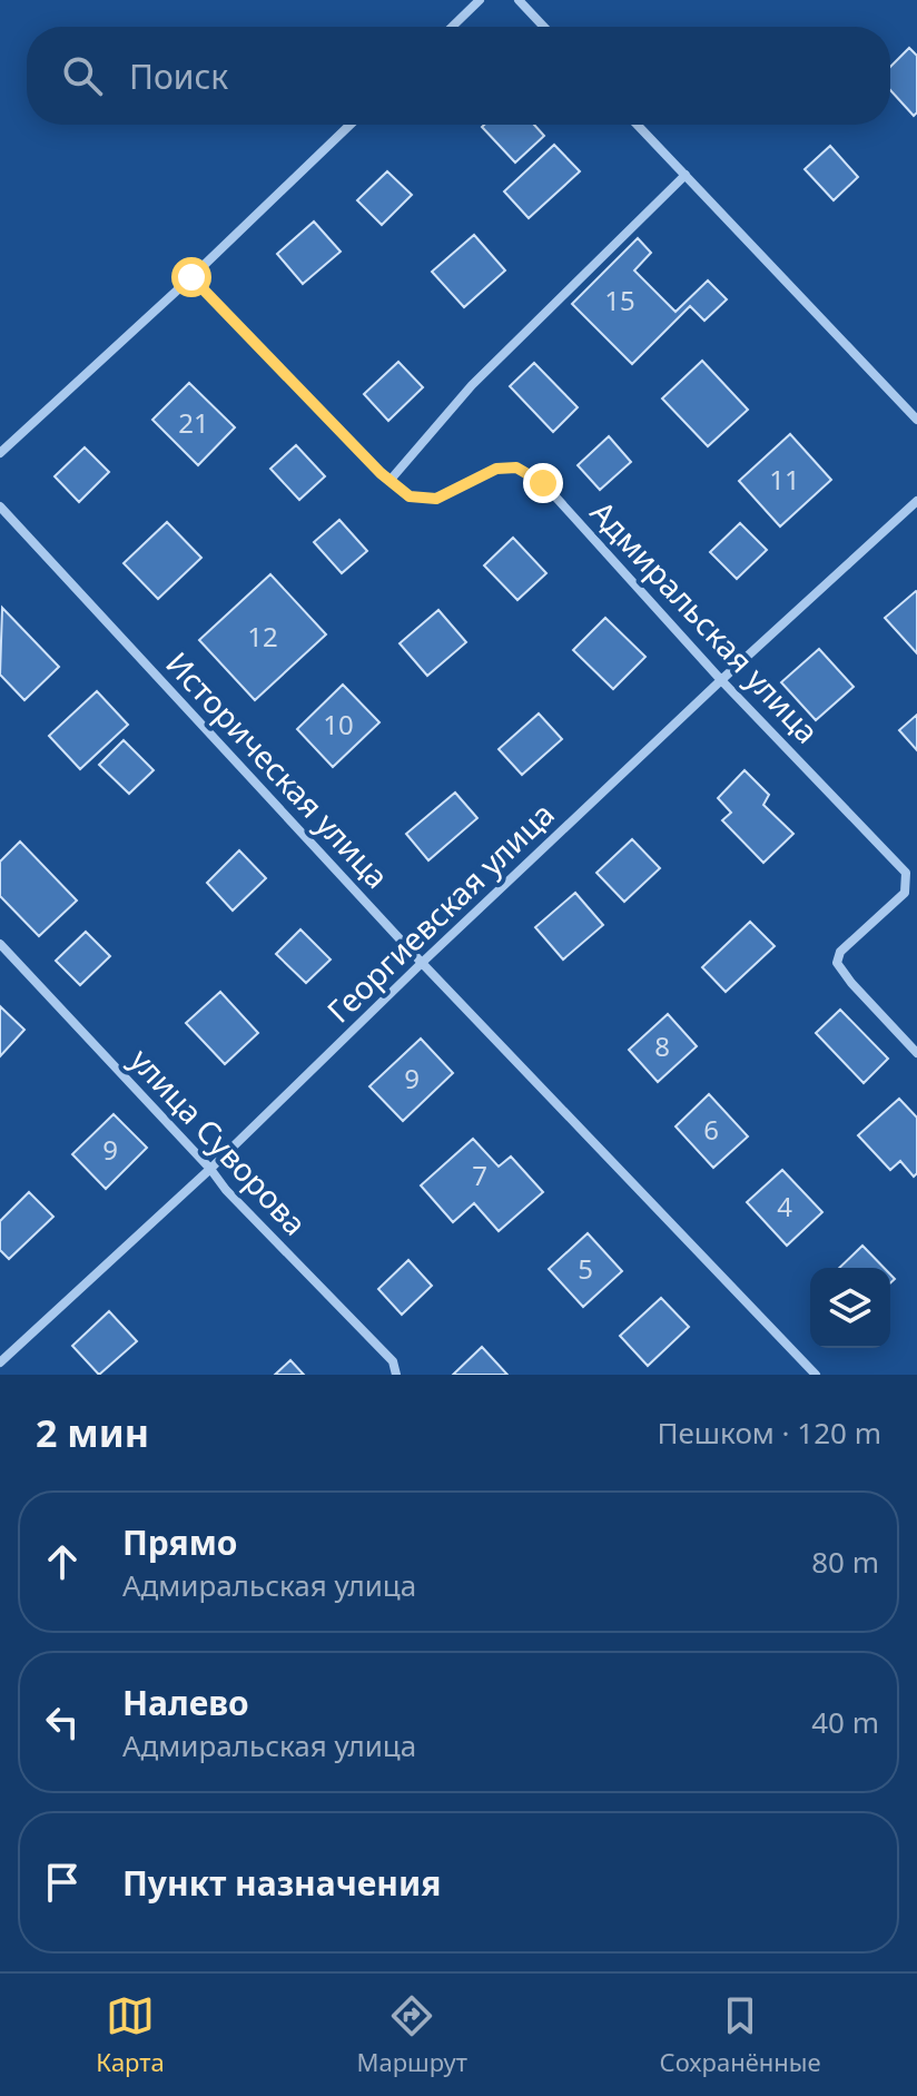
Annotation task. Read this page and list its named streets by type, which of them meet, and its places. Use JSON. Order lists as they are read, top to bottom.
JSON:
{
  "streets": {
    "street": [
      "Адмиральская улица",
      "Историческая улица",
      "Георгиевская улица",
      "улица Суворова"
    ]
  },
  "crossings": [
    ["Адмиральская улица", "Георгиевская улица"],
    ["Историческая улица", "Георгиевская улица"],
    ["Георгиевская улица", "улица Суворова"]
  ],
  "house_numbers": [
    "15",
    "21",
    "11",
    "12",
    "10",
    "8",
    "9",
    "6",
    "9",
    "7",
    "4",
    "5"
  ],
  "page": {
    "search": "Поиск",
    "heading": ["2 мин", "Пешком · 120 m"],
    "list": [
      ["Прямо", "Адмиральская улица", "80 m"],
      ["Налево", "Адмиральская улица", "40 m"],
      "Пункт назначения"
    ],
    "nav": ["Карта", "Маршрут", "Сохранённые"]
  }
}
